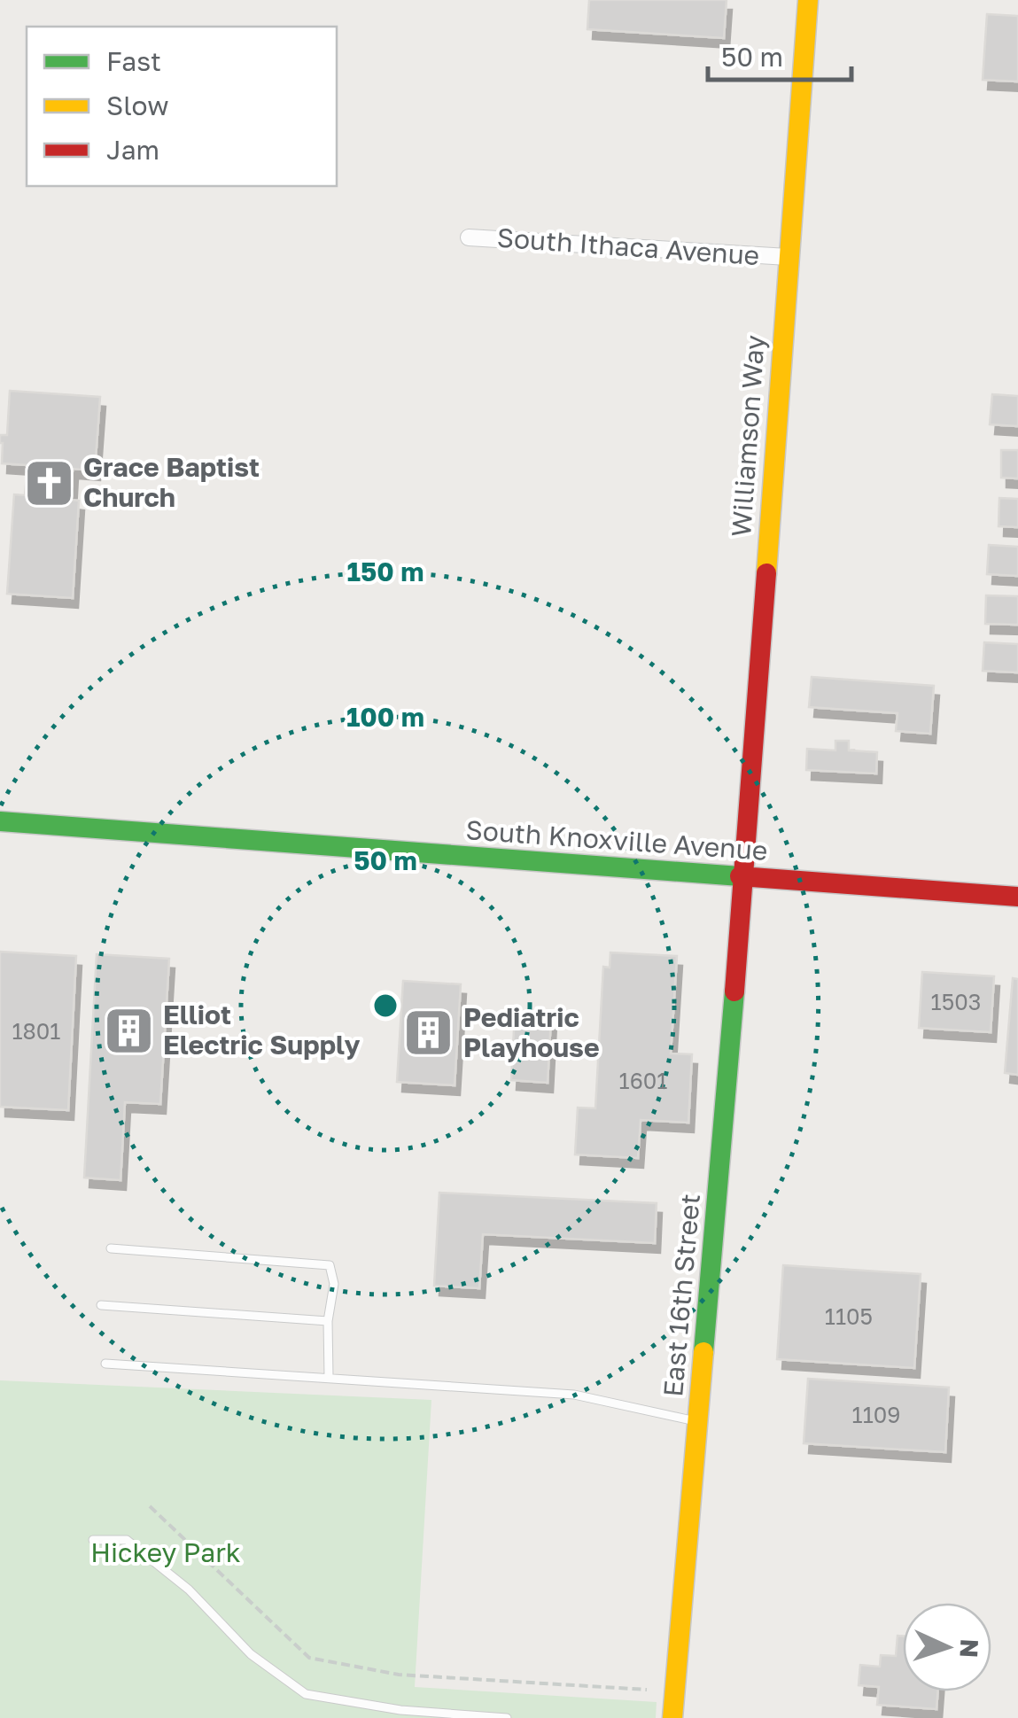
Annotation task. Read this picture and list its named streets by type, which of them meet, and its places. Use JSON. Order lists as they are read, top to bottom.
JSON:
{
  "streets": {
    "street": [
      "South Ithaca Avenue",
      "Williamson Way",
      "South Knoxville Avenue",
      "East 16th Street"
    ]
  },
  "crossings": [
    ["South Ithaca Avenue", "Williamson Way"],
    ["Williamson Way", "South Knoxville Avenue"],
    ["Williamson Way", "East 16th Street"],
    ["South Knoxville Avenue", "East 16th Street"]
  ],
  "parks": ["Hickey Park"],
  "places": {
    "church": ["Grace Baptist Church"],
    "building": ["Elliot Electric Supply", "Pediatric Playhouse"]
  },
  "house_numbers": [
    "1503",
    "1801",
    "1601",
    "1105",
    "1109"
  ],
  "legend": ["Fast", "Slow", "Jam"],
  "scale_bar": "50 m",
  "north": "right",
  "rings": ["150 m", "100 m", "50 m"]
}
